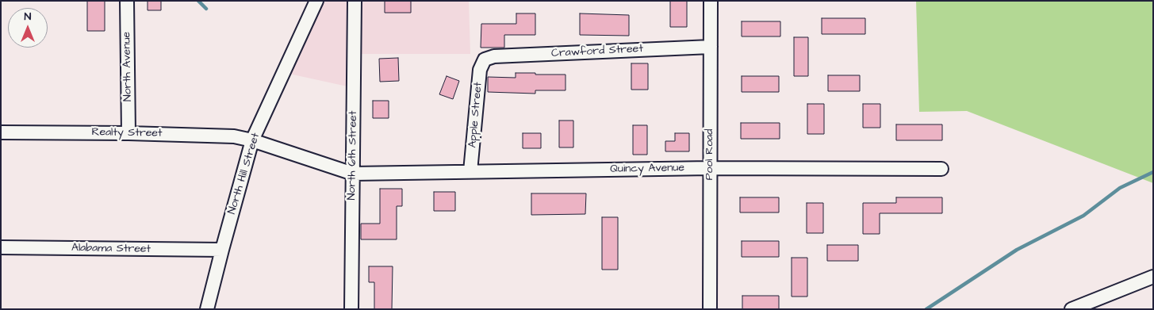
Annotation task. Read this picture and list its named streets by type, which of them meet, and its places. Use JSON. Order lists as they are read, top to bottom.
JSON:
{
  "streets": {
    "street": [
      "Crawford Street",
      "North Avenue",
      "Apple Street",
      "Realty Street",
      "Pool Road",
      "North 6th Street",
      "Quincy Avenue",
      "North Hill Street",
      "Alabama Street"
    ]
  },
  "crossings": [
    ["Crawford Street", "Apple Street"],
    ["Crawford Street", "Pool Road"],
    ["North Avenue", "Realty Street"],
    ["Apple Street", "Quincy Avenue"],
    ["Realty Street", "North 6th Street"],
    ["Realty Street", "Quincy Avenue"],
    ["Realty Street", "North Hill Street"],
    ["Pool Road", "Quincy Avenue"],
    ["North 6th Street", "Quincy Avenue"],
    ["North Hill Street", "Alabama Street"]
  ],
  "north": "top"
}
